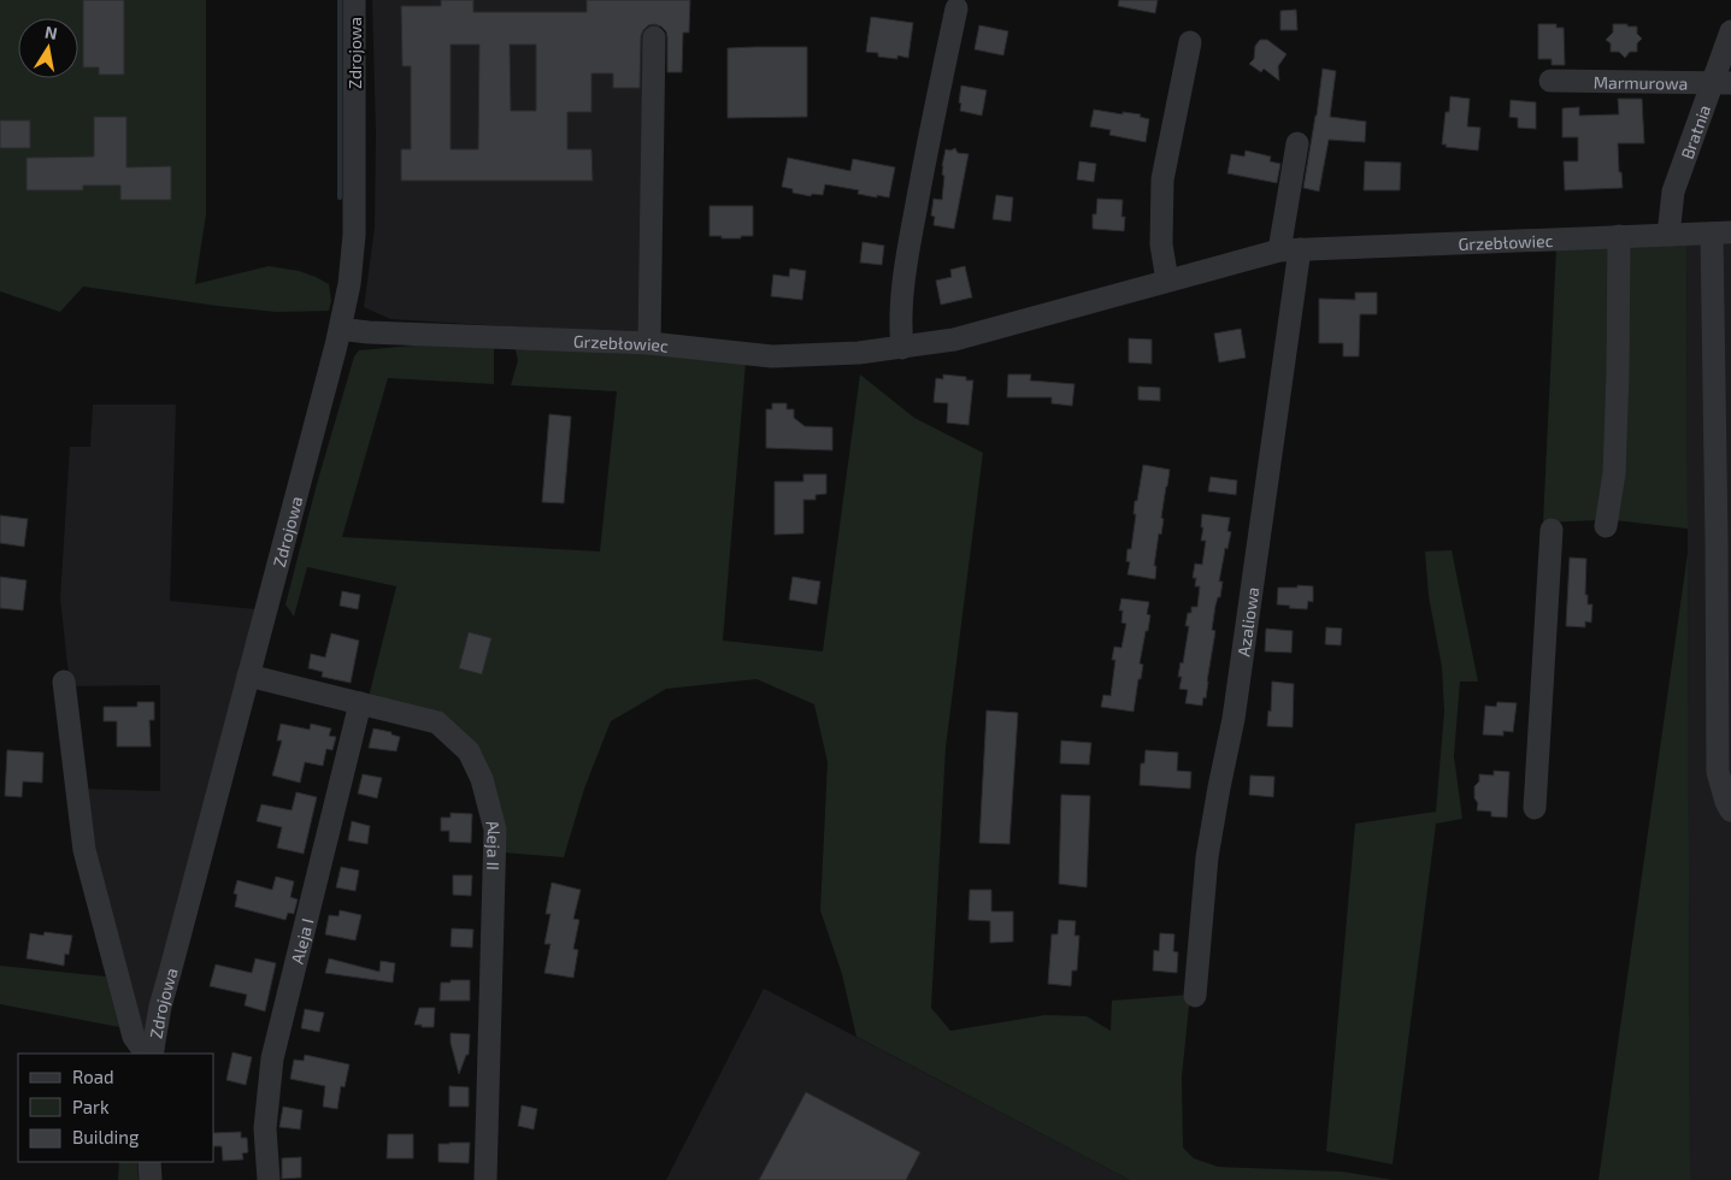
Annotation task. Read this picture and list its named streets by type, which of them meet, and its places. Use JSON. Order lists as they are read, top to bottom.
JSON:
{
  "streets": {
    "street": [
      "Zdrojowa",
      "Marmurowa",
      "Bratnia",
      "Grzebłowiec",
      "Azaliowa",
      "Aleja II",
      "Aleja I"
    ]
  },
  "crossings": [
    ["Zdrojowa", "Grzebłowiec"],
    ["Zdrojowa", "Aleja II"],
    ["Marmurowa", "Bratnia"],
    ["Bratnia", "Grzebłowiec"],
    ["Grzebłowiec", "Azaliowa"],
    ["Aleja II", "Aleja I"]
  ],
  "legend": ["Road", "Park", "Building"],
  "north": "top"
}
